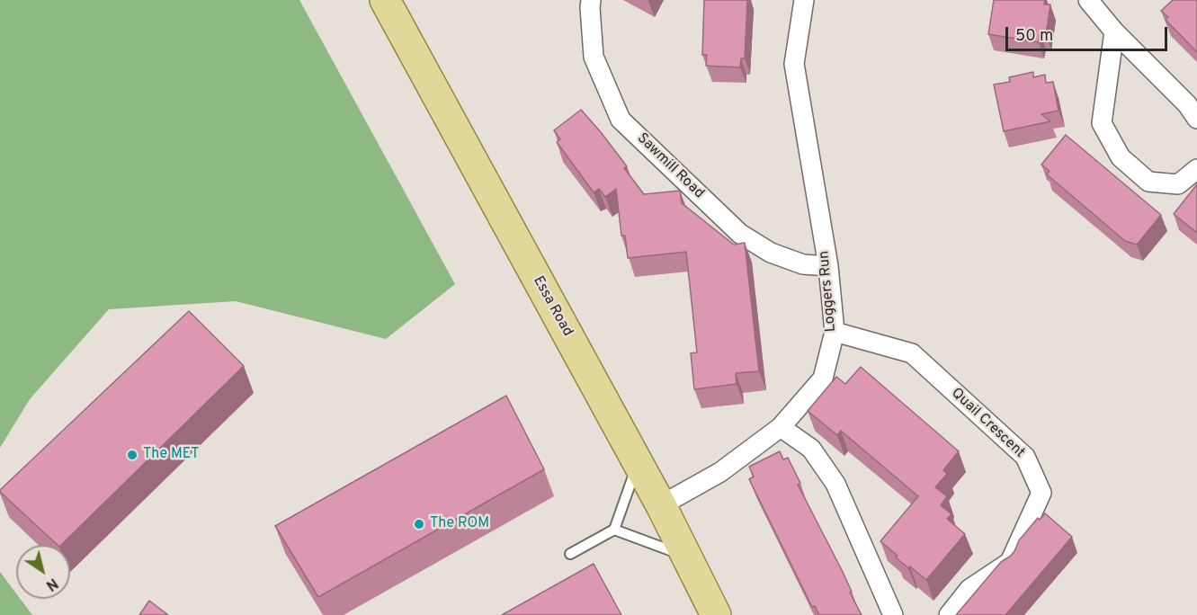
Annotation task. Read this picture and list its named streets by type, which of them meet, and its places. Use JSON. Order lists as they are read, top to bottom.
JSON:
{
  "streets": {
    "main road": ["Essa Road"],
    "street": ["Sawmill Road", "Loggers Run", "Quail Crescent"]
  },
  "crossings": [
    ["Sawmill Road", "Loggers Run"],
    ["Loggers Run", "Essa Road"],
    ["Loggers Run", "Quail Crescent"]
  ],
  "places": ["The MET", "The ROM"],
  "scale_bar": "50 m",
  "north": "bottom right"
}
